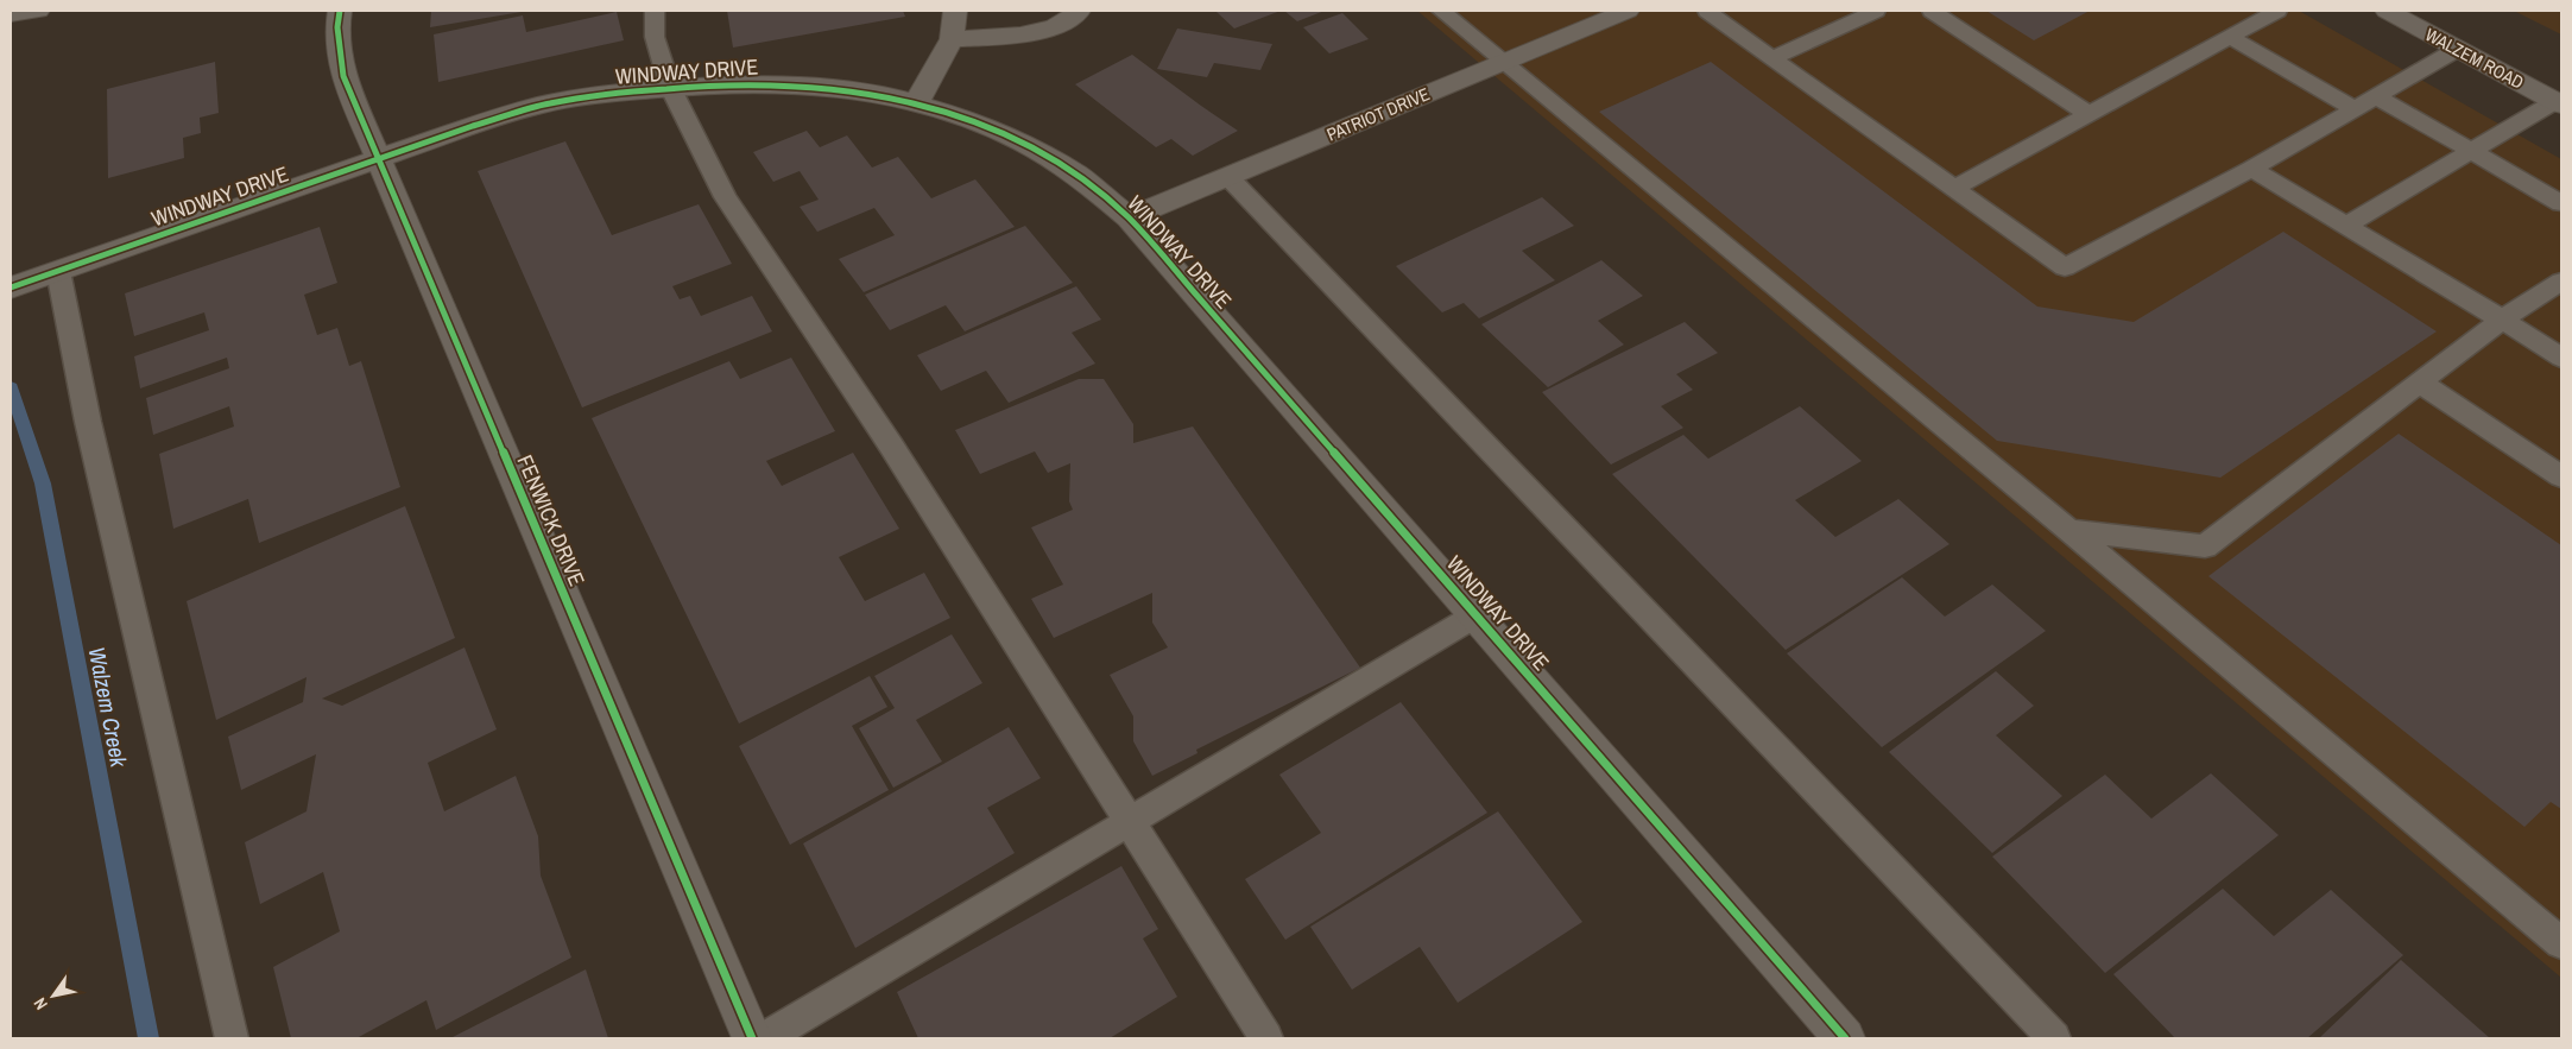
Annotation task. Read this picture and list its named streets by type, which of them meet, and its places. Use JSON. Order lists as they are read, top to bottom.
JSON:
{
  "streets": {
    "street": [
      "WALZEM ROAD",
      "WINDWAY DRIVE",
      "PATRIOT DRIVE",
      "FENWICK DRIVE"
    ]
  },
  "crossings": [
    ["WINDWAY DRIVE", "PATRIOT DRIVE"],
    ["WINDWAY DRIVE", "FENWICK DRIVE"]
  ],
  "water": ["Walzem Creek"],
  "north": "bottom left"
}
